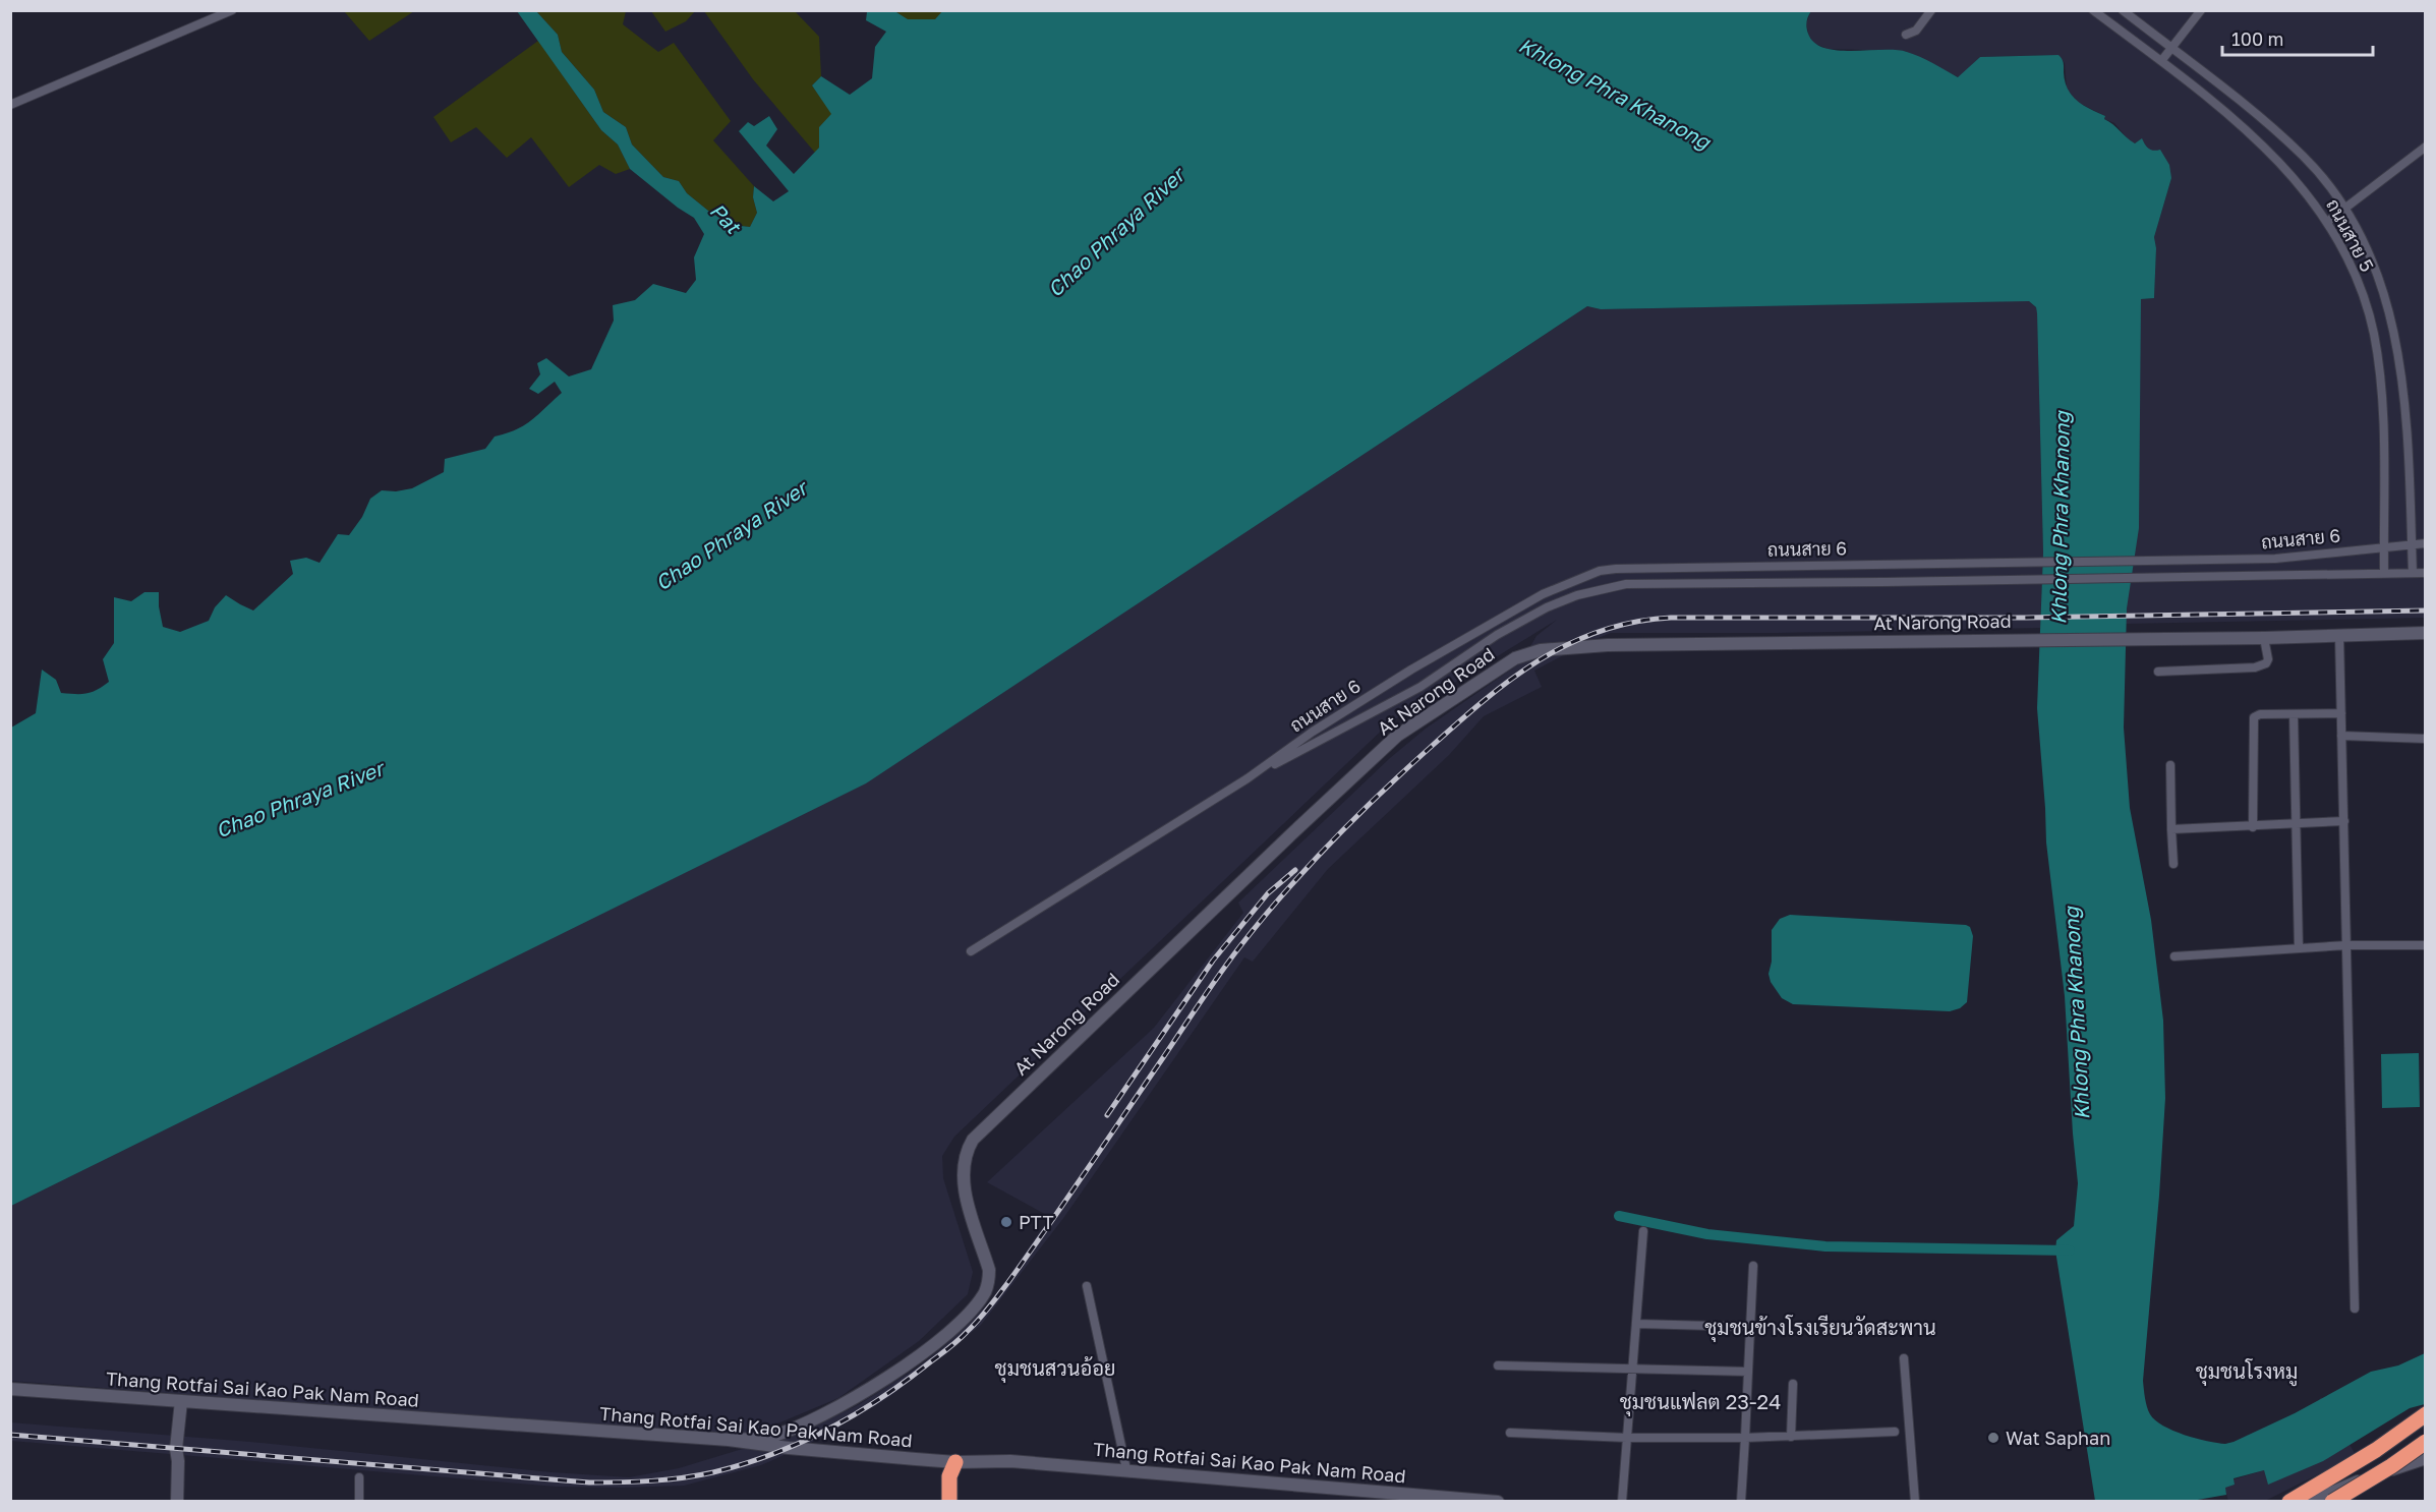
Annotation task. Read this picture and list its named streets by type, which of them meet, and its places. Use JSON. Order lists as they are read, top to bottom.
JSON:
{
  "streets": {
    "street": [
      "ถนนสาย 5",
      "ถนนสาย 6",
      "At Narong Road",
      "Thang Rotfai Sai Kao Pak Nam Road"
    ]
  },
  "crossings": [
    ["ถนนสาย 5", "ถนนสาย 6"],
    ["At Narong Road", "Thang Rotfai Sai Kao Pak Nam Road"]
  ],
  "districts": [
    "ชุมชนข้างโรงเรียนวัดสะพาน",
    "ชุมชนสวนอ้อย",
    "ชุมชนโรงหมู",
    "ชุมชนแฟลต 23-24"
  ],
  "water": ["Khlong Phra Khanong", "Pat", "Chao Phraya River"],
  "places": ["PTT", "Wat Saphan"],
  "scale_bar": "100 m"
}
